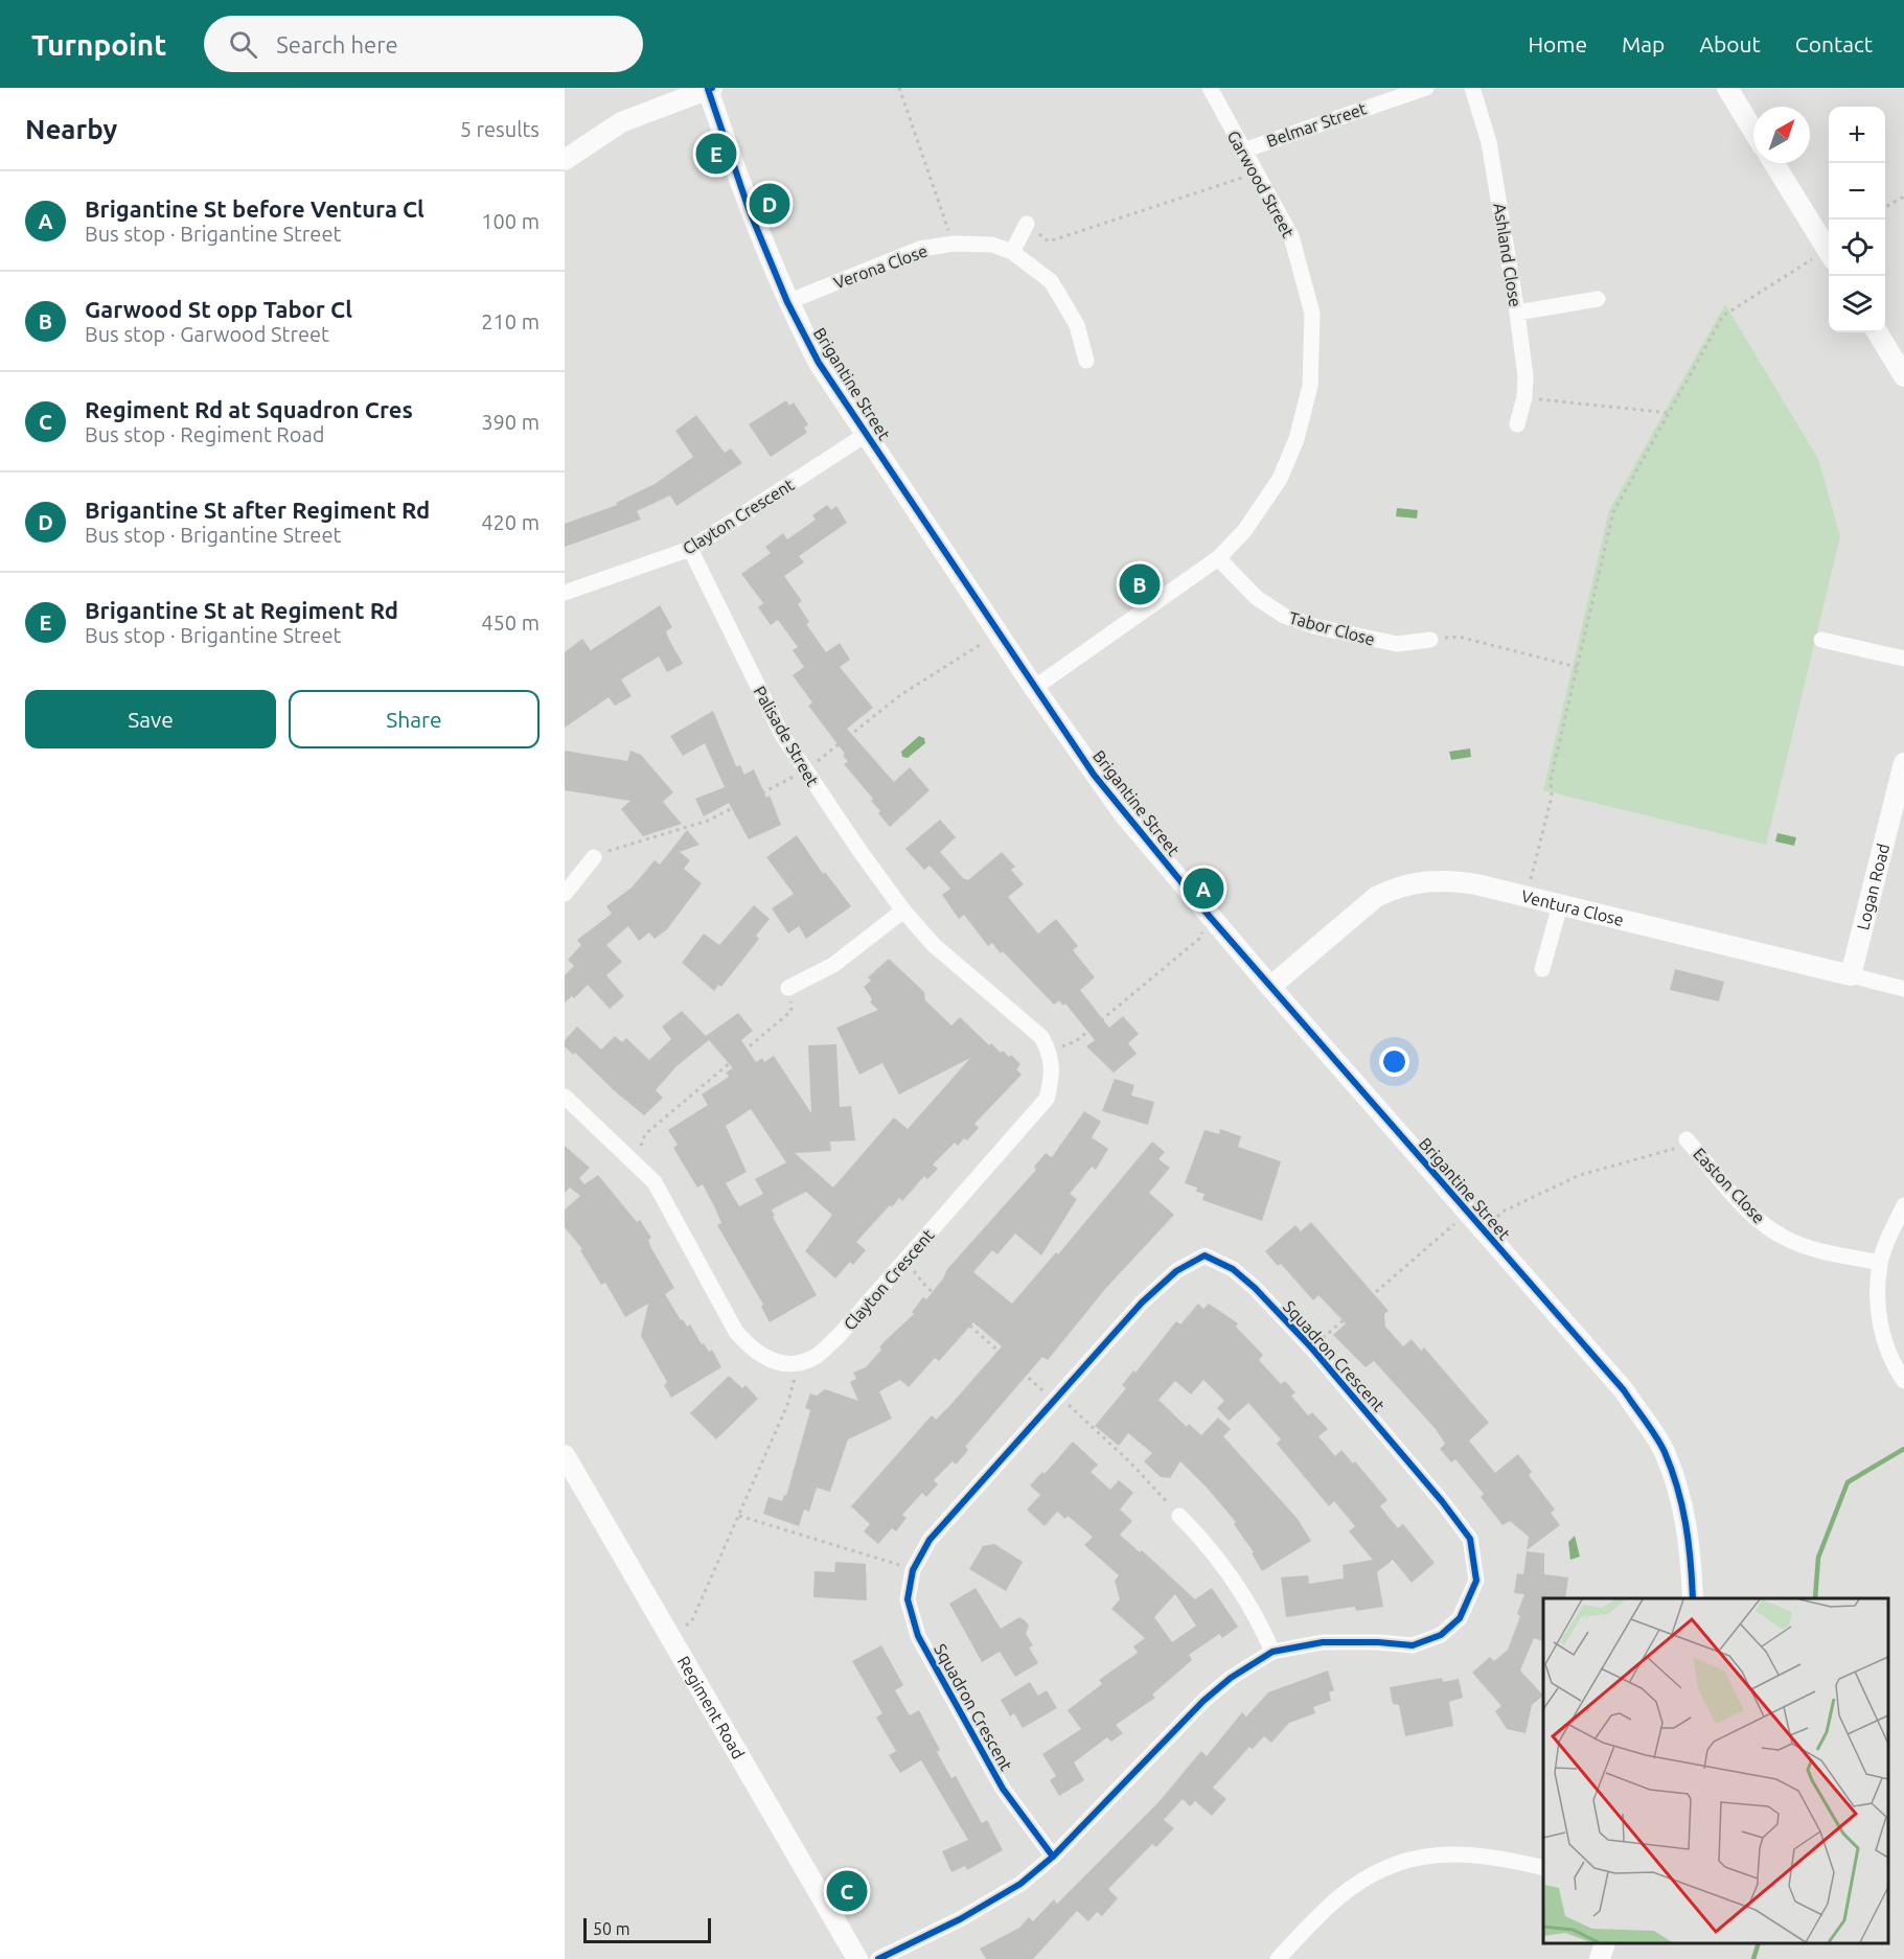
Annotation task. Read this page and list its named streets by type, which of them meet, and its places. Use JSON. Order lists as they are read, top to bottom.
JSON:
{
  "streets": {
    "street": [
      "Belmar Street",
      "Garwood Street",
      "Ashland Close",
      "Verona Close",
      "Brigantine Street",
      "Clayton Crescent",
      "Tabor Close",
      "Palisade Street",
      "Logan Road",
      "Ventura Close",
      "Easton Close",
      "Squadron Crescent",
      "Regiment Road"
    ]
  },
  "crossings": [
    ["Belmar Street", "Garwood Street"],
    ["Garwood Street", "Brigantine Street"],
    ["Garwood Street", "Tabor Close"],
    ["Verona Close", "Brigantine Street"],
    ["Brigantine Street", "Clayton Crescent"],
    ["Brigantine Street", "Ventura Close"],
    ["Clayton Crescent", "Palisade Street"],
    ["Logan Road", "Ventura Close"]
  ],
  "scale_bar": "50 m",
  "north": "top right",
  "page": {
    "header": "Turnpoint",
    "search": "Search here",
    "nav": [
      "Home",
      "Map",
      "About",
      "Contact"
    ],
    "heading": ["Nearby", "5 results"],
    "map_buttons": ["+", "−"],
    "pins": [
      "E",
      "D",
      "B",
      "A",
      "C"
    ],
    "list": [
      {
        "mark": "A",
        "name": "Brigantine St before Ventura Cl",
        "note": "Bus stop · Brigantine Street",
        "value": "100 m"
      },
      {
        "mark": "B",
        "name": "Garwood St opp Tabor Cl",
        "note": "Bus stop · Garwood Street",
        "value": "210 m"
      },
      {
        "mark": "C",
        "name": "Regiment Rd at Squadron Cres",
        "note": "Bus stop · Regiment Road",
        "value": "390 m"
      },
      {
        "mark": "D",
        "name": "Brigantine St after Regiment Rd",
        "note": "Bus stop · Brigantine Street",
        "value": "420 m"
      },
      {
        "mark": "E",
        "name": "Brigantine St at Regiment Rd",
        "note": "Bus stop · Brigantine Street",
        "value": "450 m"
      }
    ],
    "buttons": ["Save", "Share"],
    "scale": "50 m"
  }
}
